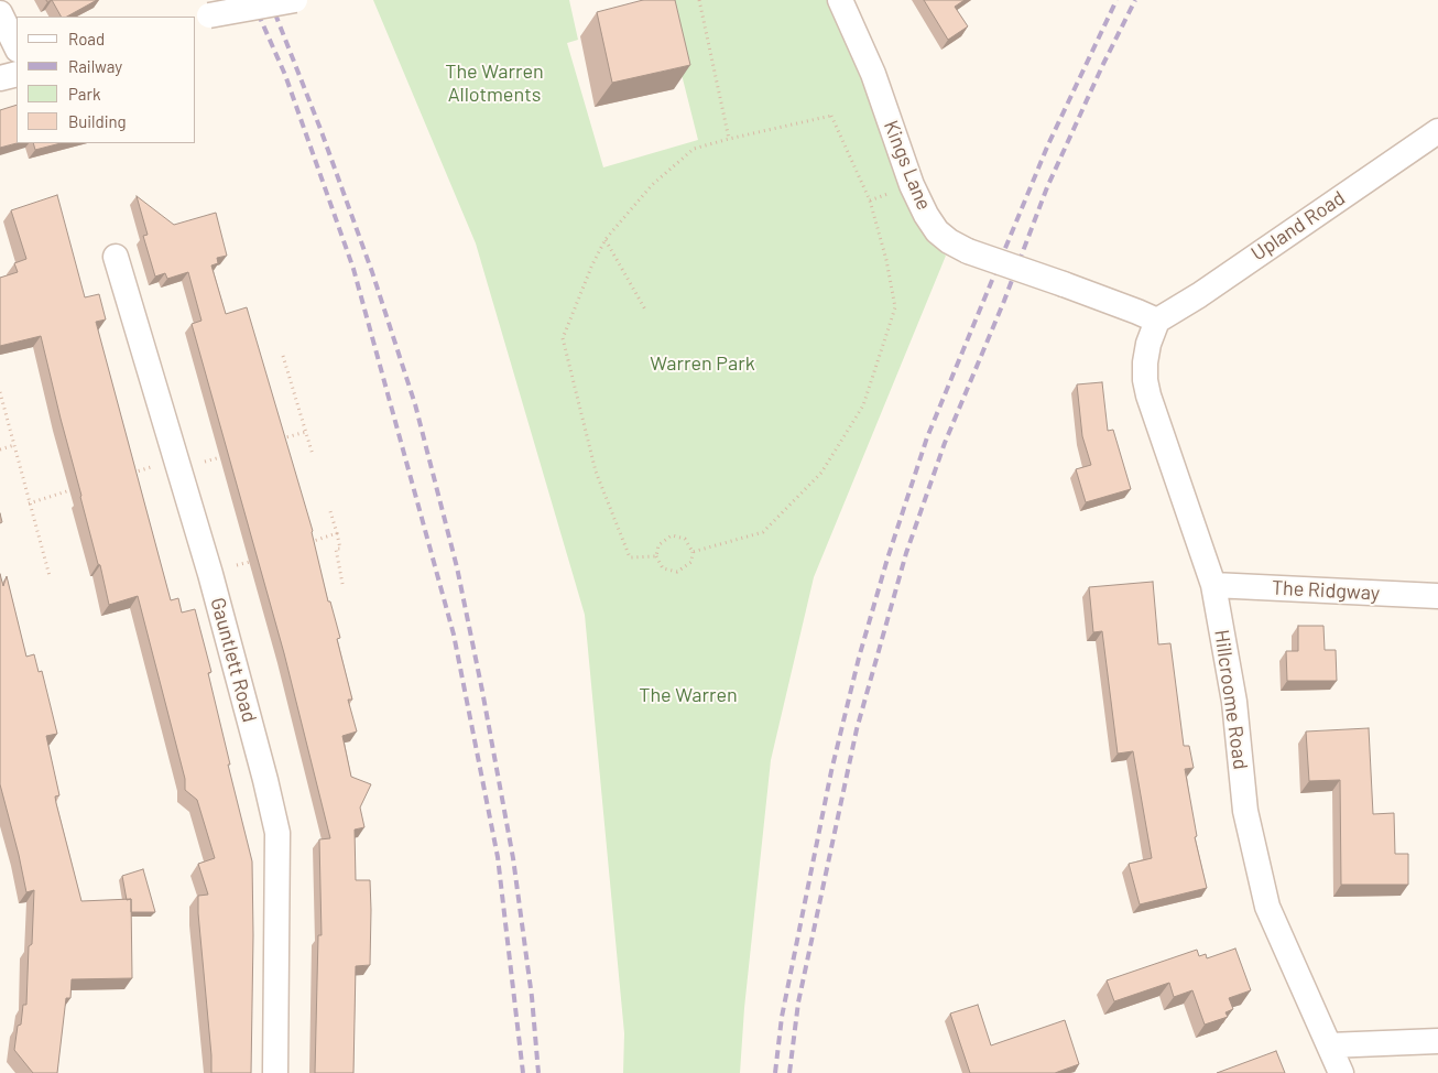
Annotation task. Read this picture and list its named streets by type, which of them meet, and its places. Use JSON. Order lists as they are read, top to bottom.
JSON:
{
  "streets": {
    "street": [
      "Kings Lane",
      "Upland Road",
      "The Ridgway",
      "Gauntlett Road",
      "Hillcroome Road"
    ]
  },
  "crossings": [
    ["Kings Lane", "Upland Road"],
    ["Kings Lane", "Hillcroome Road"],
    ["Upland Road", "Hillcroome Road"],
    ["The Ridgway", "Hillcroome Road"]
  ],
  "parks": ["The Warren Allotments", "Warren Park", "The Warren"],
  "legend": [
    "Road",
    "Railway",
    "Park",
    "Building"
  ]
}
